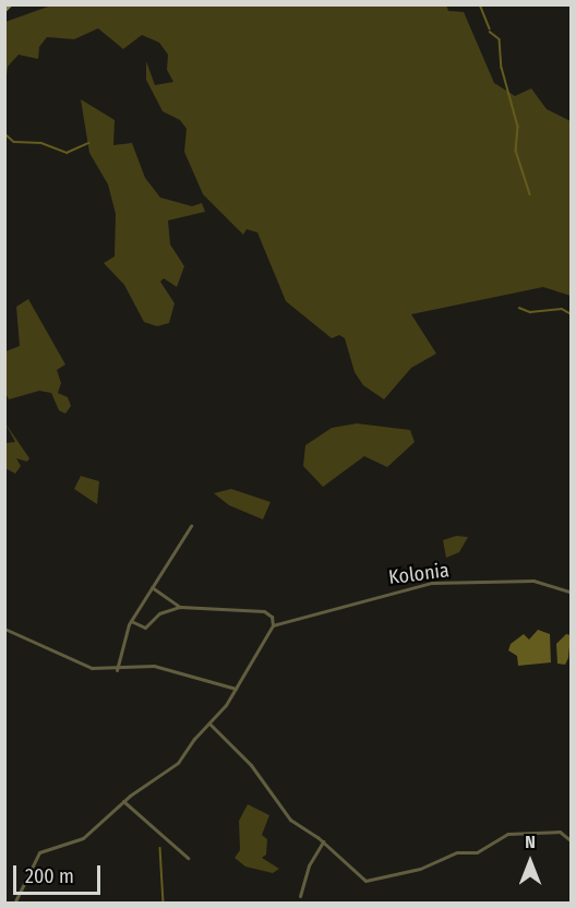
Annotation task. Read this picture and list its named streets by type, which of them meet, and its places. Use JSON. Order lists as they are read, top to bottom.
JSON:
{
  "streets": {
    "street": ["Kolonia"]
  },
  "scale_bar": "200 m",
  "north": "top"
}
